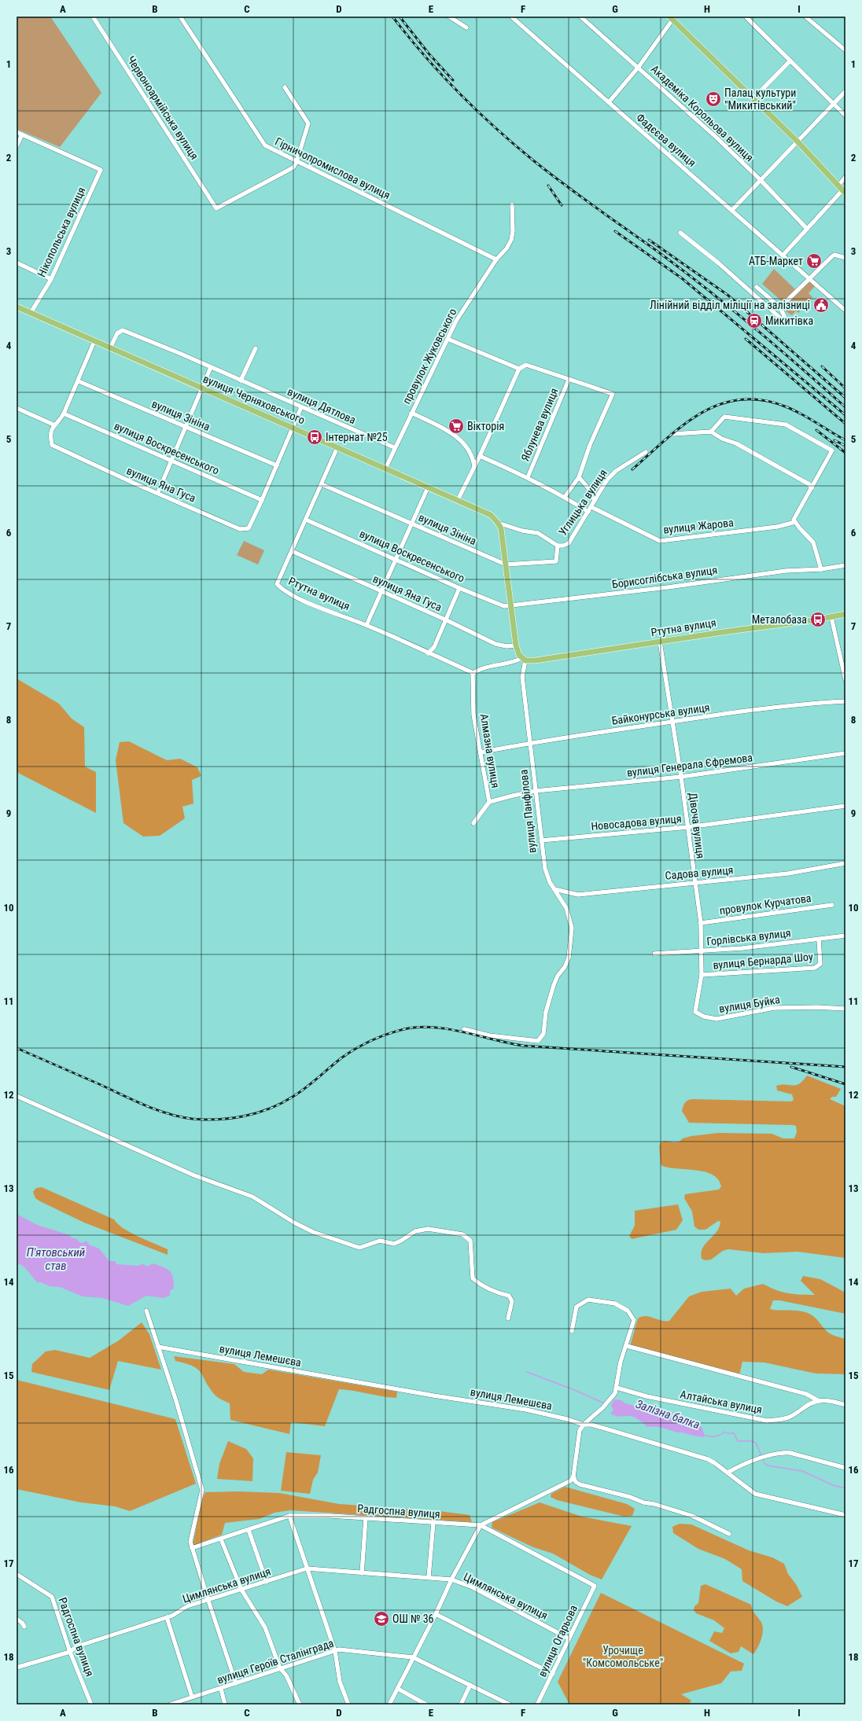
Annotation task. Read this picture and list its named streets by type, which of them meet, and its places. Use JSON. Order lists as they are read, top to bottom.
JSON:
{
  "streets": {
    "main road": ["вулиця Черняховського", "Ртутна вулиця"],
    "street": [
      "Червоноармійська вулиця",
      "Академіка Корольова вулиця",
      "Фадєєва вулиця",
      "Гірничопромислова вулиця",
      "Нікопольська вулиця",
      "провулок Жуковського",
      "вулиця Дятлова",
      "вулиця Зініна",
      "Яблунева вулиця",
      "вулиця Воскресенського",
      "вулиця Яна Гуса",
      "Углицька вулиця",
      "вулиця Жарова",
      "Борисоглібська вулиця",
      "Байконурська вулиця",
      "Алмазна вулиця",
      "вулиця Генерала Єфремова",
      "вулиця Панфілова",
      "Новосадова вулиця",
      "Дівоча вулиця",
      "Садова вулиця",
      "провулок Курчатова",
      "Горлівська вулиця",
      "вулиця Бернарда Шоу",
      "вулиця Буйка",
      "вулиця Лемешєва",
      "Алтайська вулиця",
      "Радгоспна вулиця",
      "Цимлянська вулиця",
      "вулиця Огарьова",
      "вулиця Героїв Сталінграда"
    ]
  },
  "crossings": [
    ["Червоноармійська вулиця", "Гірничопромислова вулиця"],
    ["Гірничопромислова вулиця", "провулок Жуковського"],
    ["Нікопольська вулиця", "вулиця Черняховського"],
    ["провулок Жуковського", "вулиця Черняховського"],
    ["провулок Жуковського", "вулиця Дятлова"],
    ["вулиця Черняховського", "вулиця Дятлова"],
    ["вулиця Черняховського", "Углицька вулиця"],
    ["вулиця Черняховського", "Ртутна вулиця"],
    ["вулиця Зініна", "Углицька вулиця"],
    ["вулиця Зініна", "Ртутна вулиця"],
    ["вулиця Воскресенського", "вулиця Яна Гуса"],
    ["вулиця Воскресенського", "Борисоглібська вулиця"],
    ["вулиця Воскресенського", "Ртутна вулиця"],
    ["вулиця Яна Гуса", "Ртутна вулиця"],
    ["Углицька вулиця", "вулиця Жарова"],
    ["Ртутна вулиця", "Алмазна вулиця"],
    ["Ртутна вулиця", "вулиця Панфілова"],
    ["Ртутна вулиця", "Дівоча вулиця"],
    ["Байконурська вулиця", "Алмазна вулиця"],
    ["Байконурська вулиця", "вулиця Панфілова"],
    ["Байконурська вулиця", "Дівоча вулиця"],
    ["Алмазна вулиця", "вулиця Генерала Єфремова"],
    ["Алмазна вулиця", "вулиця Панфілова"],
    ["вулиця Генерала Єфремова", "вулиця Панфілова"],
    ["вулиця Генерала Єфремова", "Дівоча вулиця"],
    ["вулиця Панфілова", "Новосадова вулиця"],
    ["вулиця Панфілова", "Садова вулиця"],
    ["Новосадова вулиця", "Дівоча вулиця"],
    ["Дівоча вулиця", "Садова вулиця"],
    ["Дівоча вулиця", "провулок Курчатова"],
    ["Дівоча вулиця", "Горлівська вулиця"],
    ["Дівоча вулиця", "вулиця Бернарда Шоу"],
    ["Дівоча вулиця", "вулиця Буйка"],
    ["Горлівська вулиця", "вулиця Бернарда Шоу"],
    ["Радгоспна вулиця", "Цимлянська вулиця"],
    ["Радгоспна вулиця", "вулиця Огарьова"],
    ["Цимлянська вулиця", "вулиця Огарьова"],
    ["Цимлянська вулиця", "вулиця Героїв Сталінграда"]
  ],
  "water": ["П'ятовський став", "Залізна балка"],
  "parks": ["Урочище \"Комсомольське\""],
  "places": {
    "theatre": ["Палац культури \"Микитівський\""],
    "supermarket": ["АТБ-Маркет", "Вікторія"],
    "public building": ["Лінійний відділ міліції на залізниці"],
    "station": ["Микитівка"],
    "bus stop": ["Інтернат №25", "Металобаза"],
    "school or university": ["ОШ № 36"]
  },
  "grid": {
    "columns": [
      "A",
      "B",
      "C",
      "D",
      "E",
      "F",
      "G",
      "H",
      "I"
    ],
    "rows": [
      "1",
      "2",
      "3",
      "4",
      "5",
      "6",
      "7",
      "8",
      "9",
      "10",
      "11",
      "12",
      "13",
      "14",
      "15",
      "16",
      "17",
      "18"
    ]
  }
}
